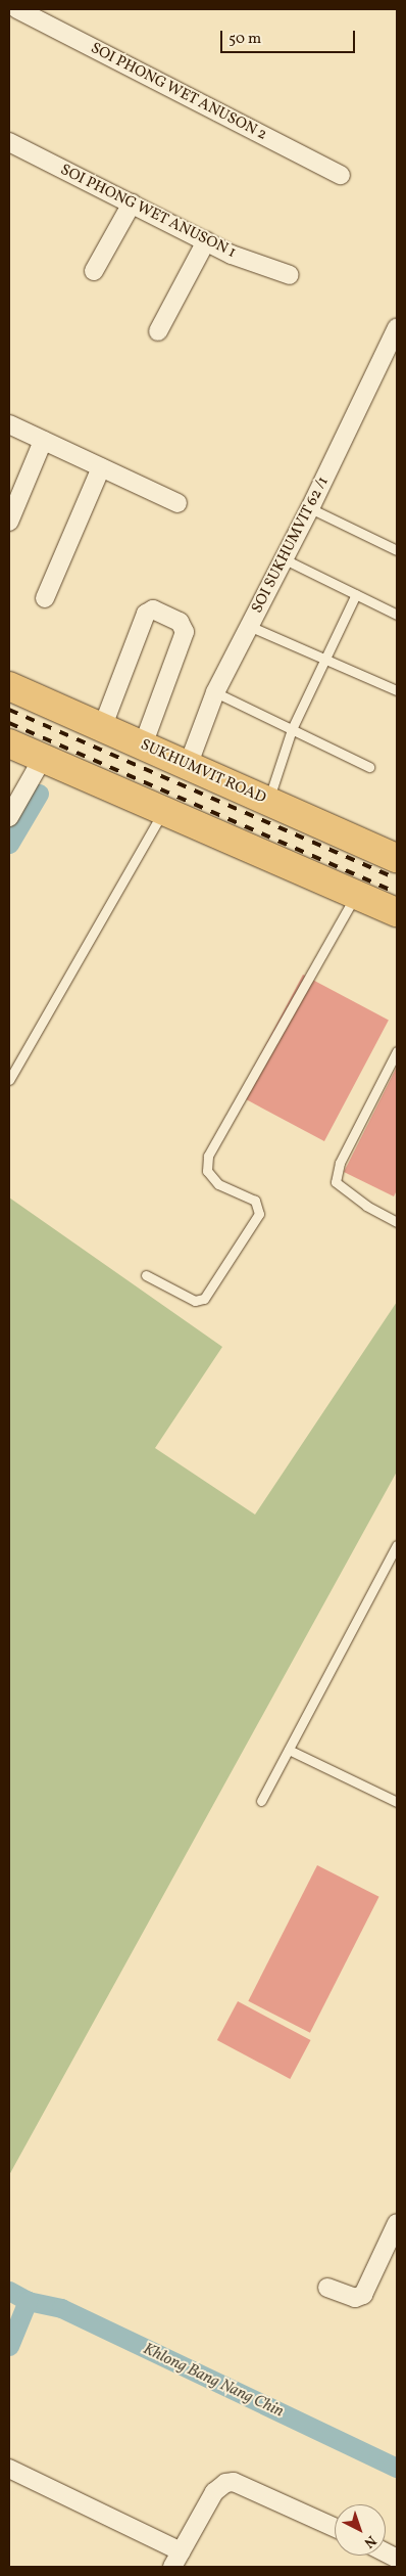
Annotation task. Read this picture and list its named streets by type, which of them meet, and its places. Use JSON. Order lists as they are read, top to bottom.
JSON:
{
  "streets": {
    "main road": ["SUKHUMVIT ROAD"],
    "street": ["SOI PHONG WET ANUSON 2", "SOI PHONG WET ANUSON 1", "SOI SUKHUMVIT 62 /1"]
  },
  "crossings": [
    ["SOI SUKHUMVIT 62 /1", "SUKHUMVIT ROAD"]
  ],
  "water": ["Khlong Bang Nang Chin"],
  "scale_bar": "50 m",
  "north": "bottom right"
}
